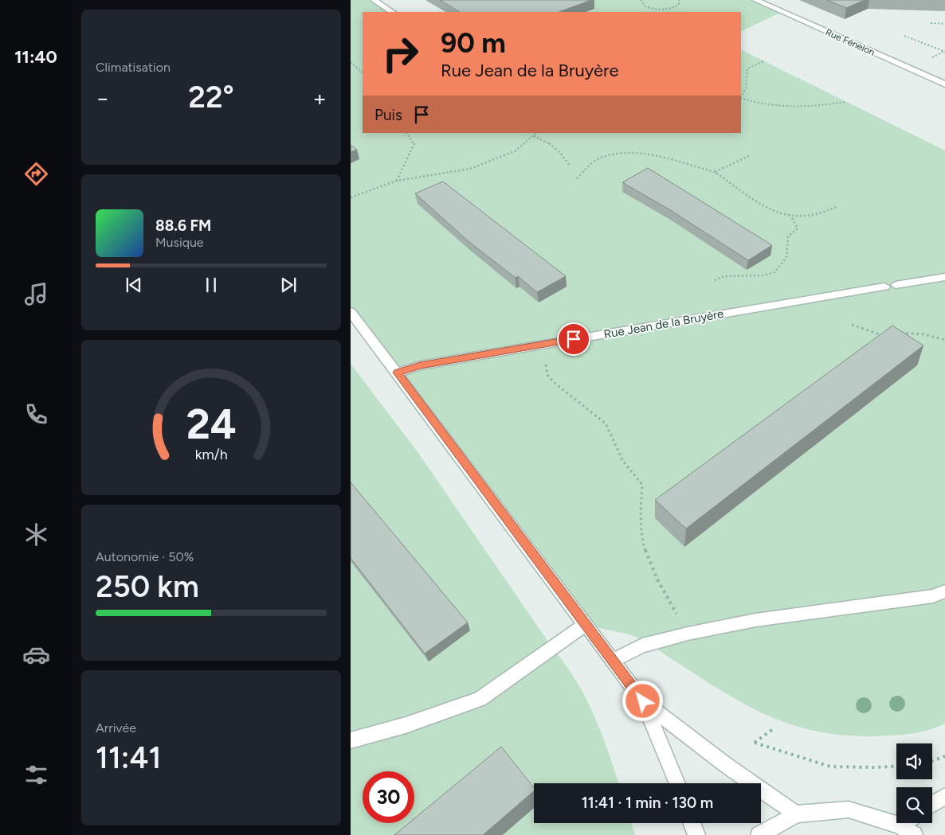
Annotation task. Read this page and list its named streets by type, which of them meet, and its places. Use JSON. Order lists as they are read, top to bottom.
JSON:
{
  "streets": {
    "street": ["Rue Fénelon", "Rue Jean de la Bruyère"]
  },
  "page": {
    "tabs": "11:40",
    "tile": [
      "Climatisation",
      ["Autonomie · 50%", "250 km"],
      ["Arrivée", "11:41"]
    ],
    "turn": ["90 m", "Rue Jean de la Bruyère"],
    "heat": ["−", "22°", "+"],
    "then": "Puis",
    "song": ["88.6 FM", "Musique"],
    "limit": "30",
    "trip": "11:41 · 1 min · 130 m",
    "gauge": ["24", "km/h"]
  }
}
